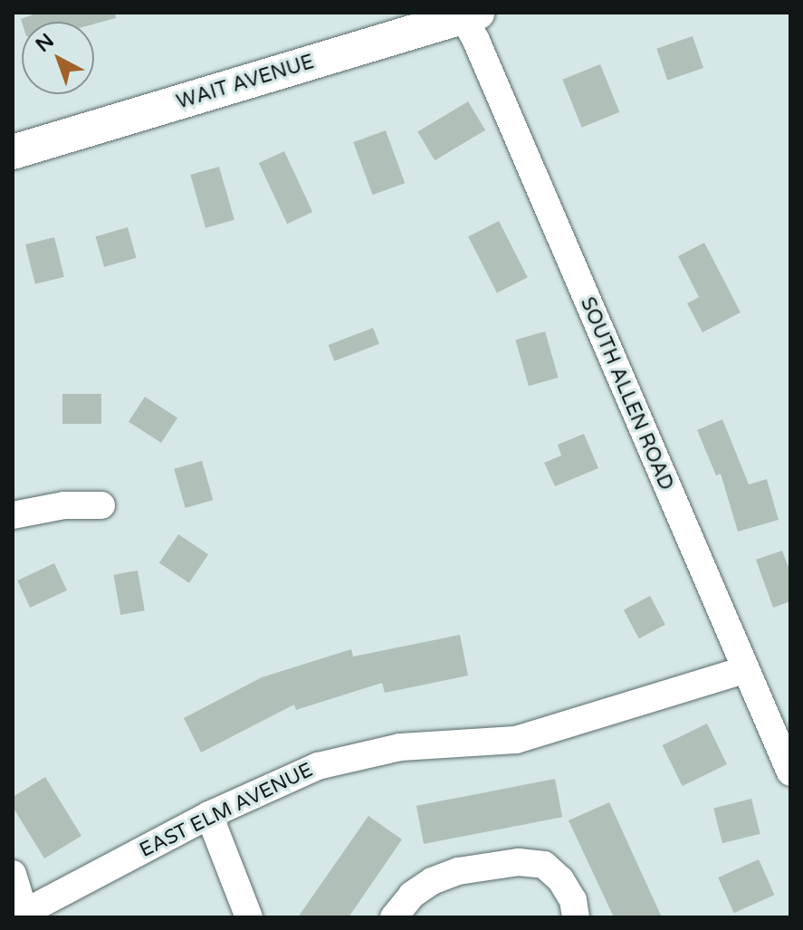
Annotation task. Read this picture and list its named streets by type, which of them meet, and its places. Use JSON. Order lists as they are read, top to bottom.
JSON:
{
  "streets": {
    "main road": ["WAIT AVENUE"],
    "street": ["SOUTH ALLEN ROAD", "EAST ELM AVENUE"]
  },
  "crossings": [
    ["WAIT AVENUE", "SOUTH ALLEN ROAD"],
    ["SOUTH ALLEN ROAD", "EAST ELM AVENUE"]
  ],
  "north": "top left"
}
